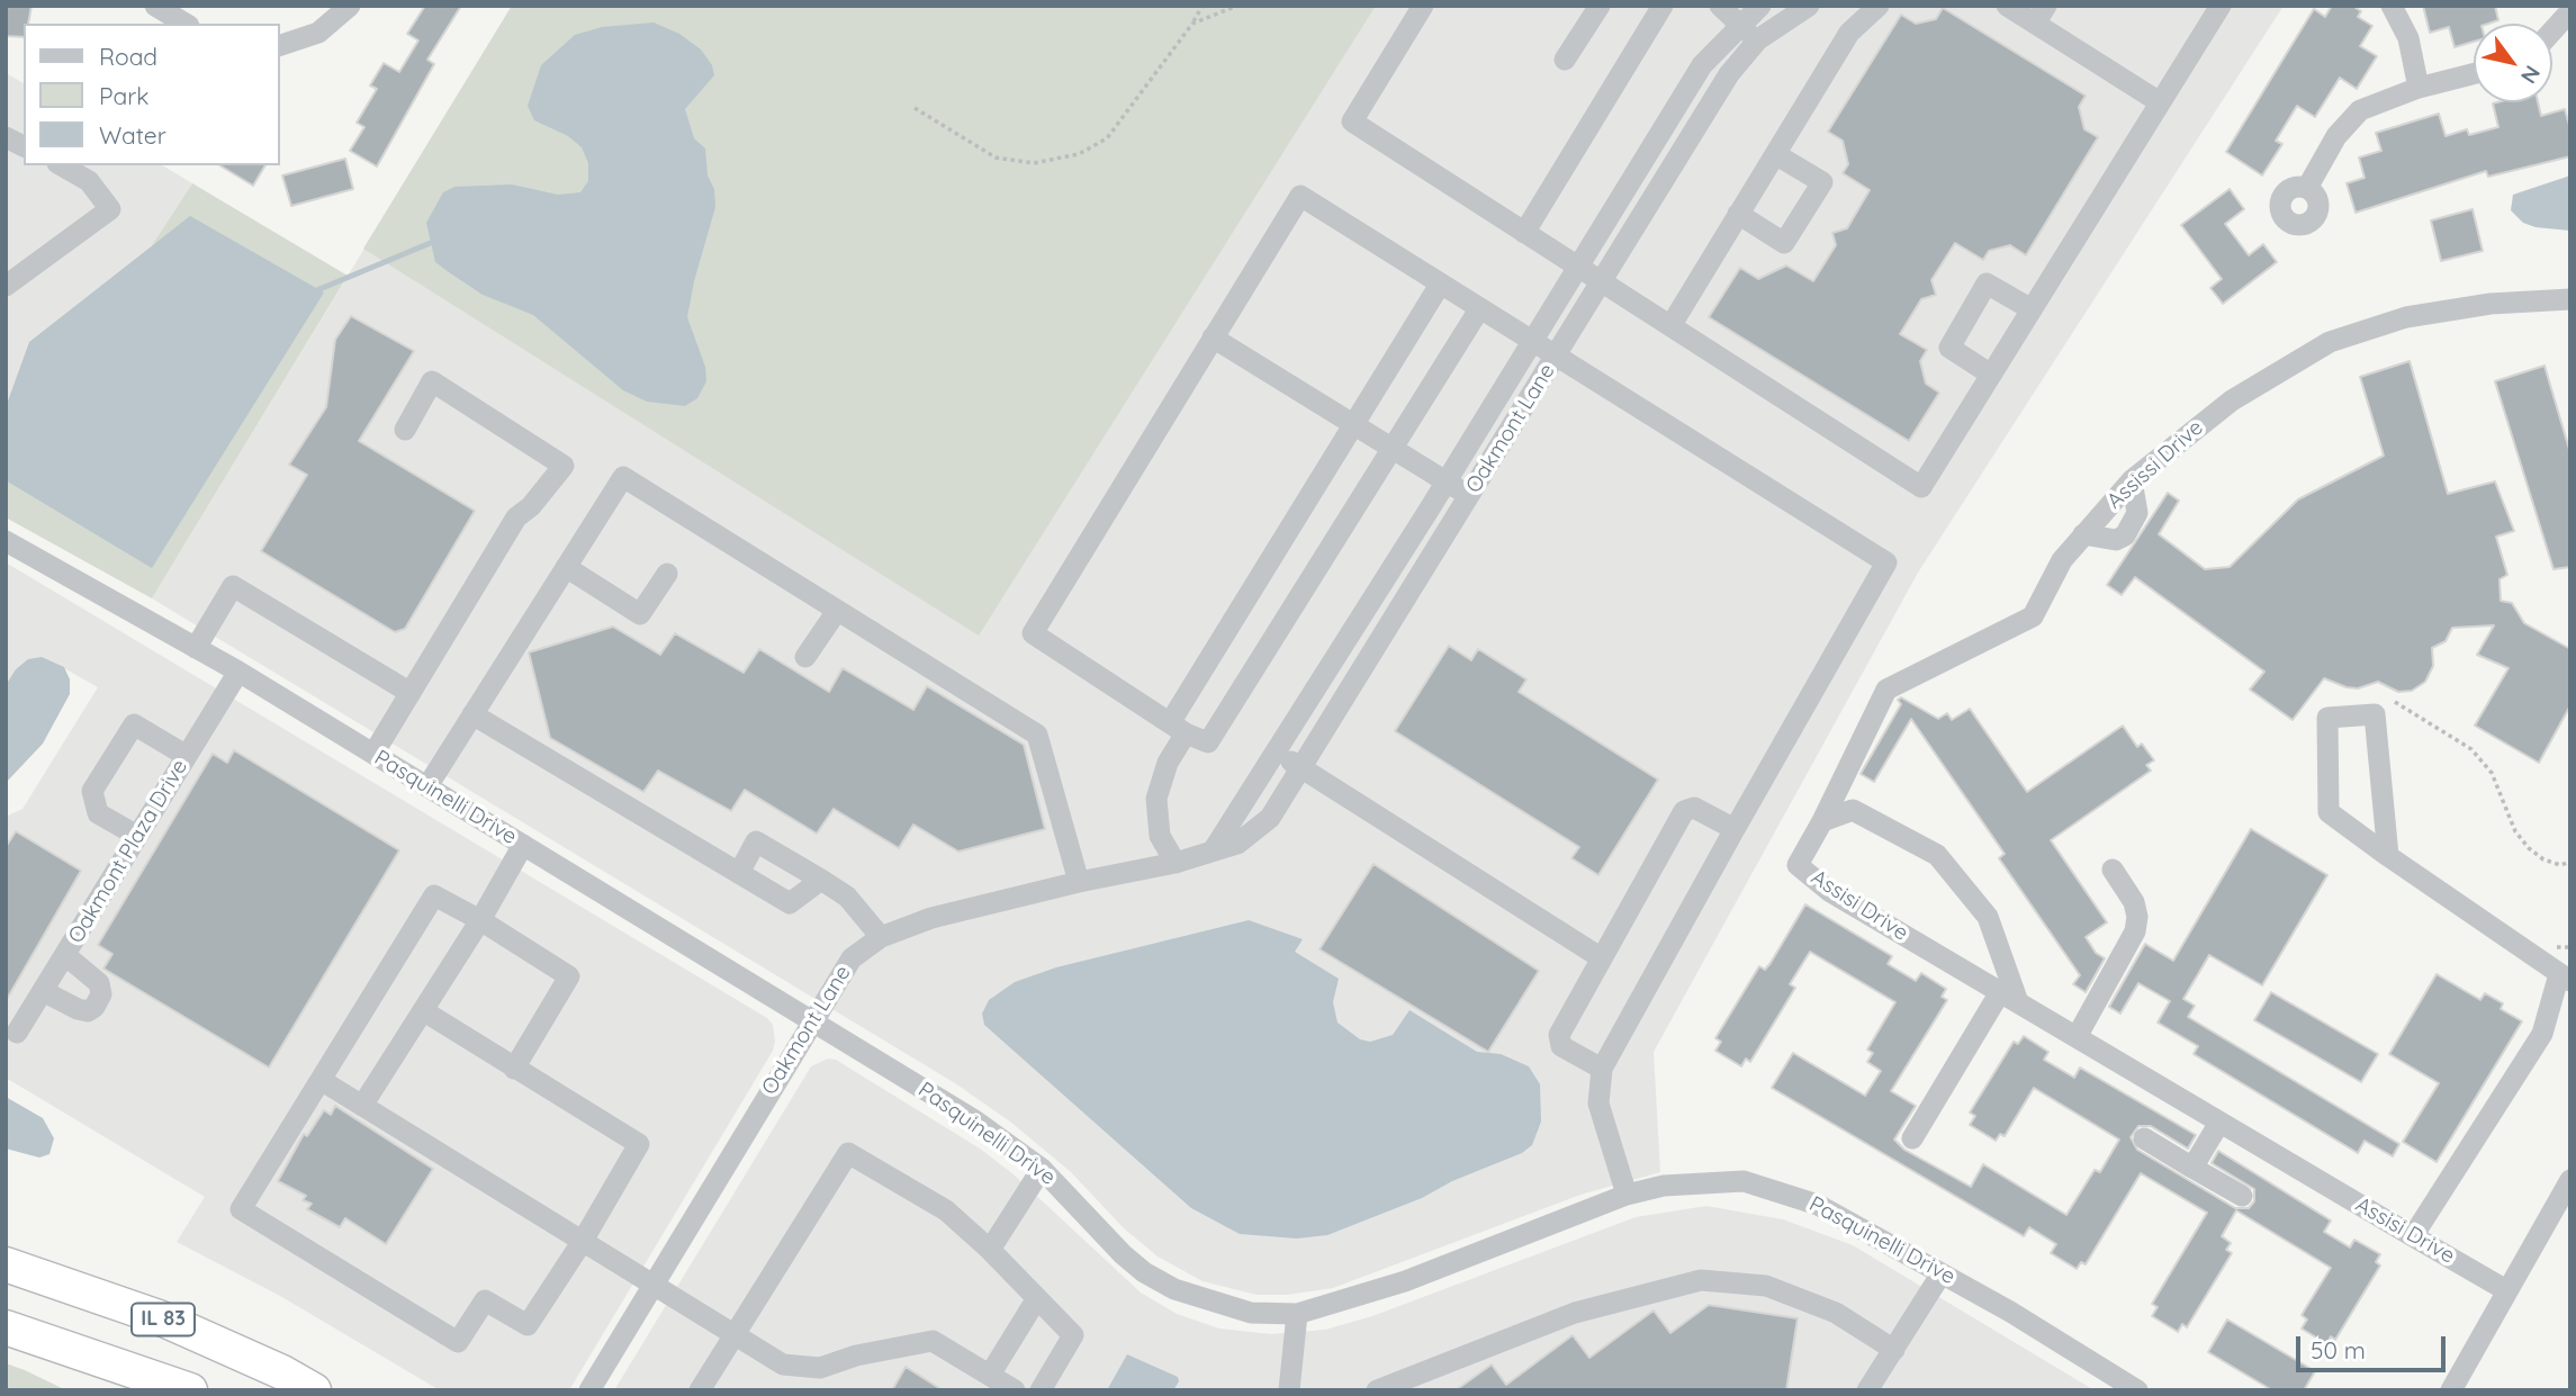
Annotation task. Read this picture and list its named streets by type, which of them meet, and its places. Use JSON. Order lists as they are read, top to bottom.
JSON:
{
  "streets": {
    "highway": ["IL 83"],
    "street": [
      "Oakmont Lane",
      "Assissi Drive",
      "Pasquinelli Drive",
      "Oakmont Plaza Drive",
      "Assisi Drive"
    ]
  },
  "crossings": [
    ["Oakmont Lane", "Pasquinelli Drive"],
    ["Assissi Drive", "Assisi Drive"],
    ["Pasquinelli Drive", "Oakmont Plaza Drive"]
  ],
  "legend": ["Road", "Park", "Water"],
  "scale_bar": "50 m",
  "north": "bottom right"
}
